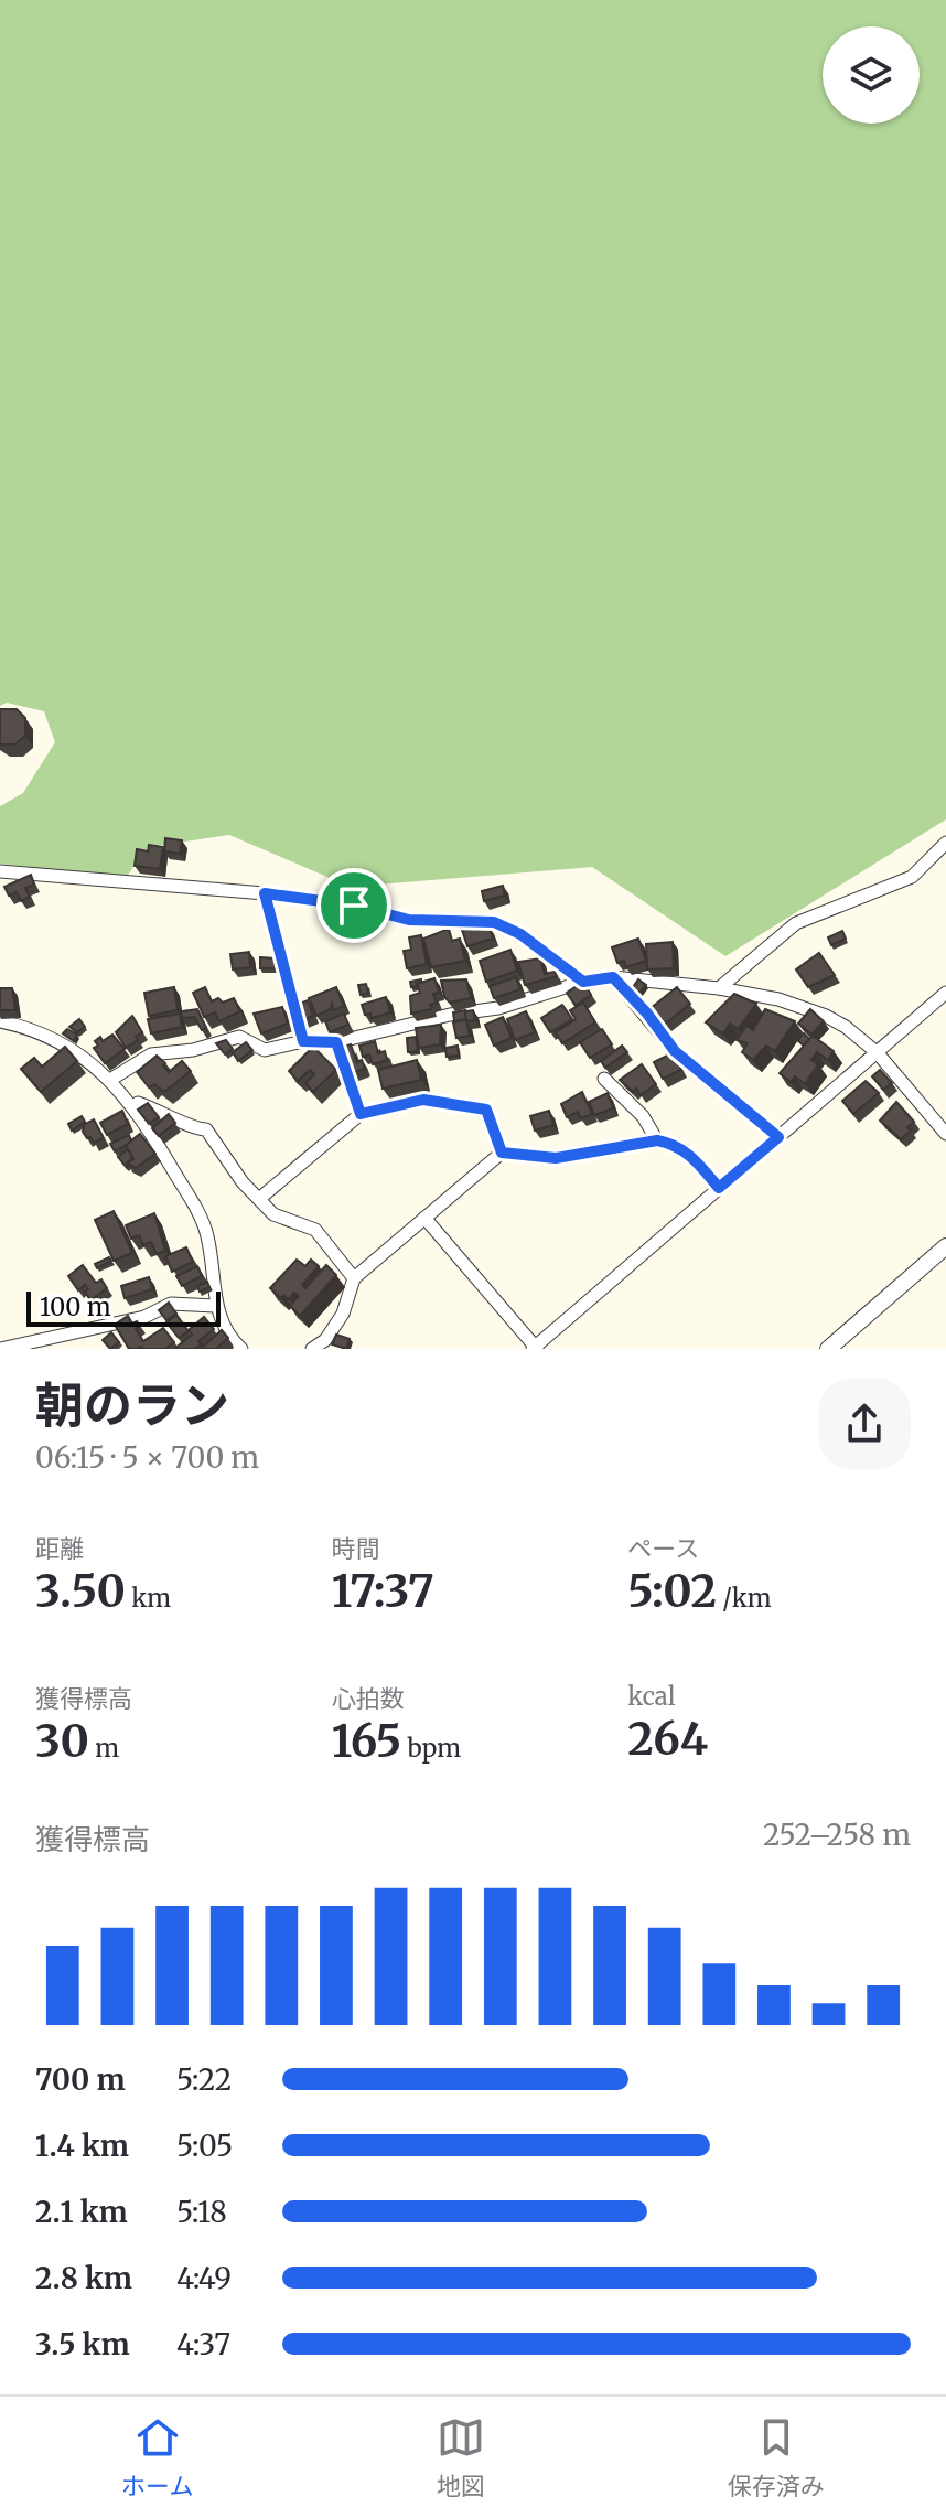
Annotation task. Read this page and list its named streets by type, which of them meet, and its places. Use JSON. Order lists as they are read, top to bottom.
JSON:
{
  "scale_bar": "100 m",
  "page": {
    "scale": "100 m",
    "heading": ["朝のラン", "06:15 · 5 × 700 m"],
    "stats": [
      ["距離", "3.50 km"],
      ["時間", "17:37"],
      ["ペース", "5:02 /km"],
      ["獲得標高", "30 m"],
      ["心拍数", "165 bpm"],
      ["kcal", "264"]
    ],
    "chart": ["獲得標高", "252–258 m"],
    "list": [
      {
        "name": "700 m",
        "note": "5:22"
      },
      {
        "name": "1.4 km",
        "note": "5:05"
      },
      {
        "name": "2.1 km",
        "note": "5:18"
      },
      {
        "name": "2.8 km",
        "note": "4:49"
      },
      {
        "name": "3.5 km",
        "note": "4:37"
      }
    ],
    "tabs": ["ホーム", "地図", "保存済み"]
  }
}
